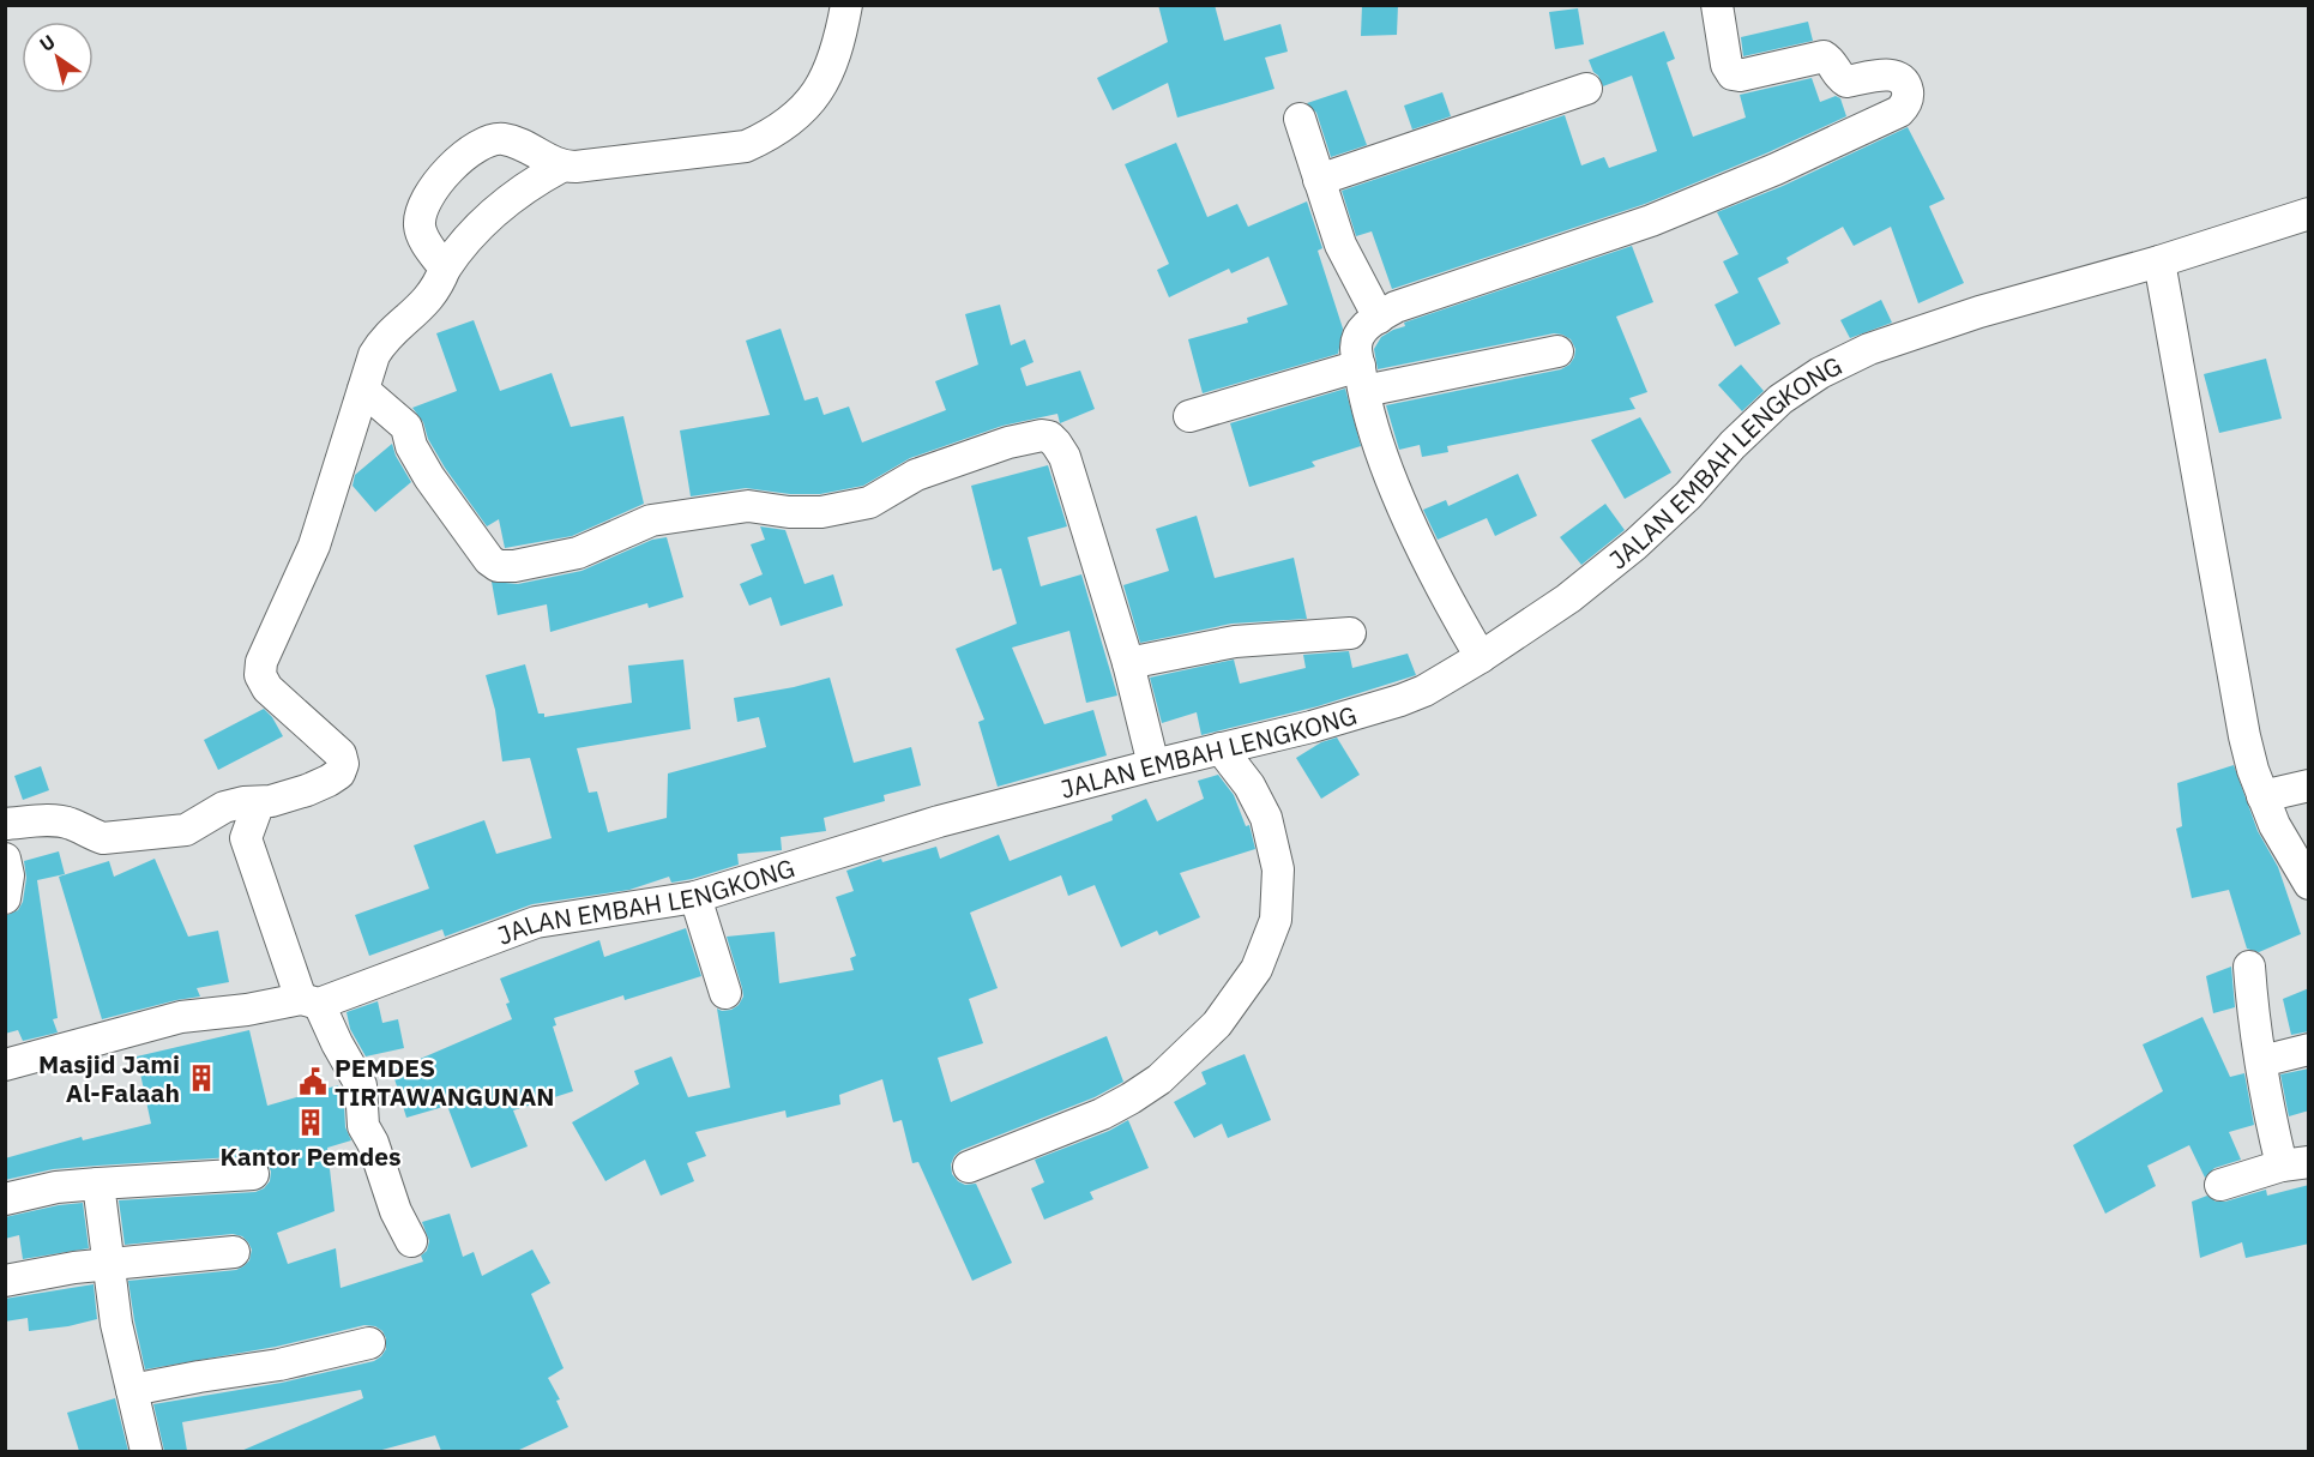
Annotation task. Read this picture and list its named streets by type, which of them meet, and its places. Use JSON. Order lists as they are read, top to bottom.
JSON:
{
  "streets": {
    "street": ["JALAN EMBAH LENGKONG"]
  },
  "places": {
    "building": ["Masjid Jami Al-Falaah", "Kantor Pemdes"],
    "public building": ["PEMDES TIRTAWANGUNAN"]
  },
  "north": "top left"
}
